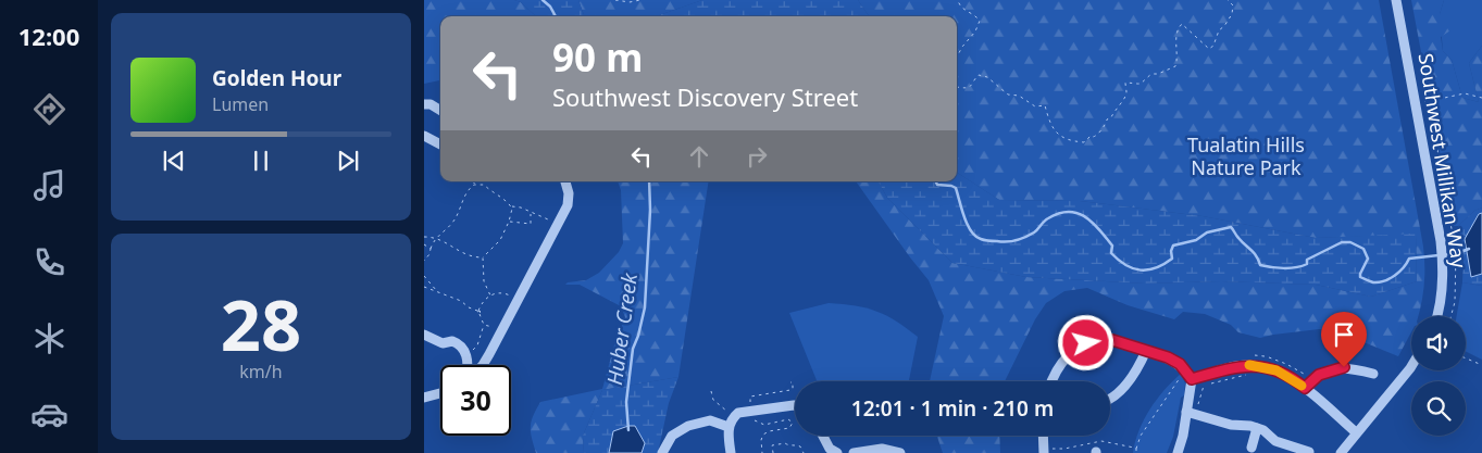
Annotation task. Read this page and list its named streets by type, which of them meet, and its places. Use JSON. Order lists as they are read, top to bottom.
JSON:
{
  "streets": {
    "street": ["Southwest Millikan Way"]
  },
  "water": ["Huber Creek"],
  "parks": ["Tualatin Hills Nature Park"],
  "page": {
    "tabs": "12:00",
    "turn": ["90 m", "Southwest Discovery Street"],
    "song": ["Golden Hour", "Lumen"],
    "tile": ["28", "km/h"],
    "limit": "30",
    "trip": "12:01 · 1 min · 210 m"
  }
}
